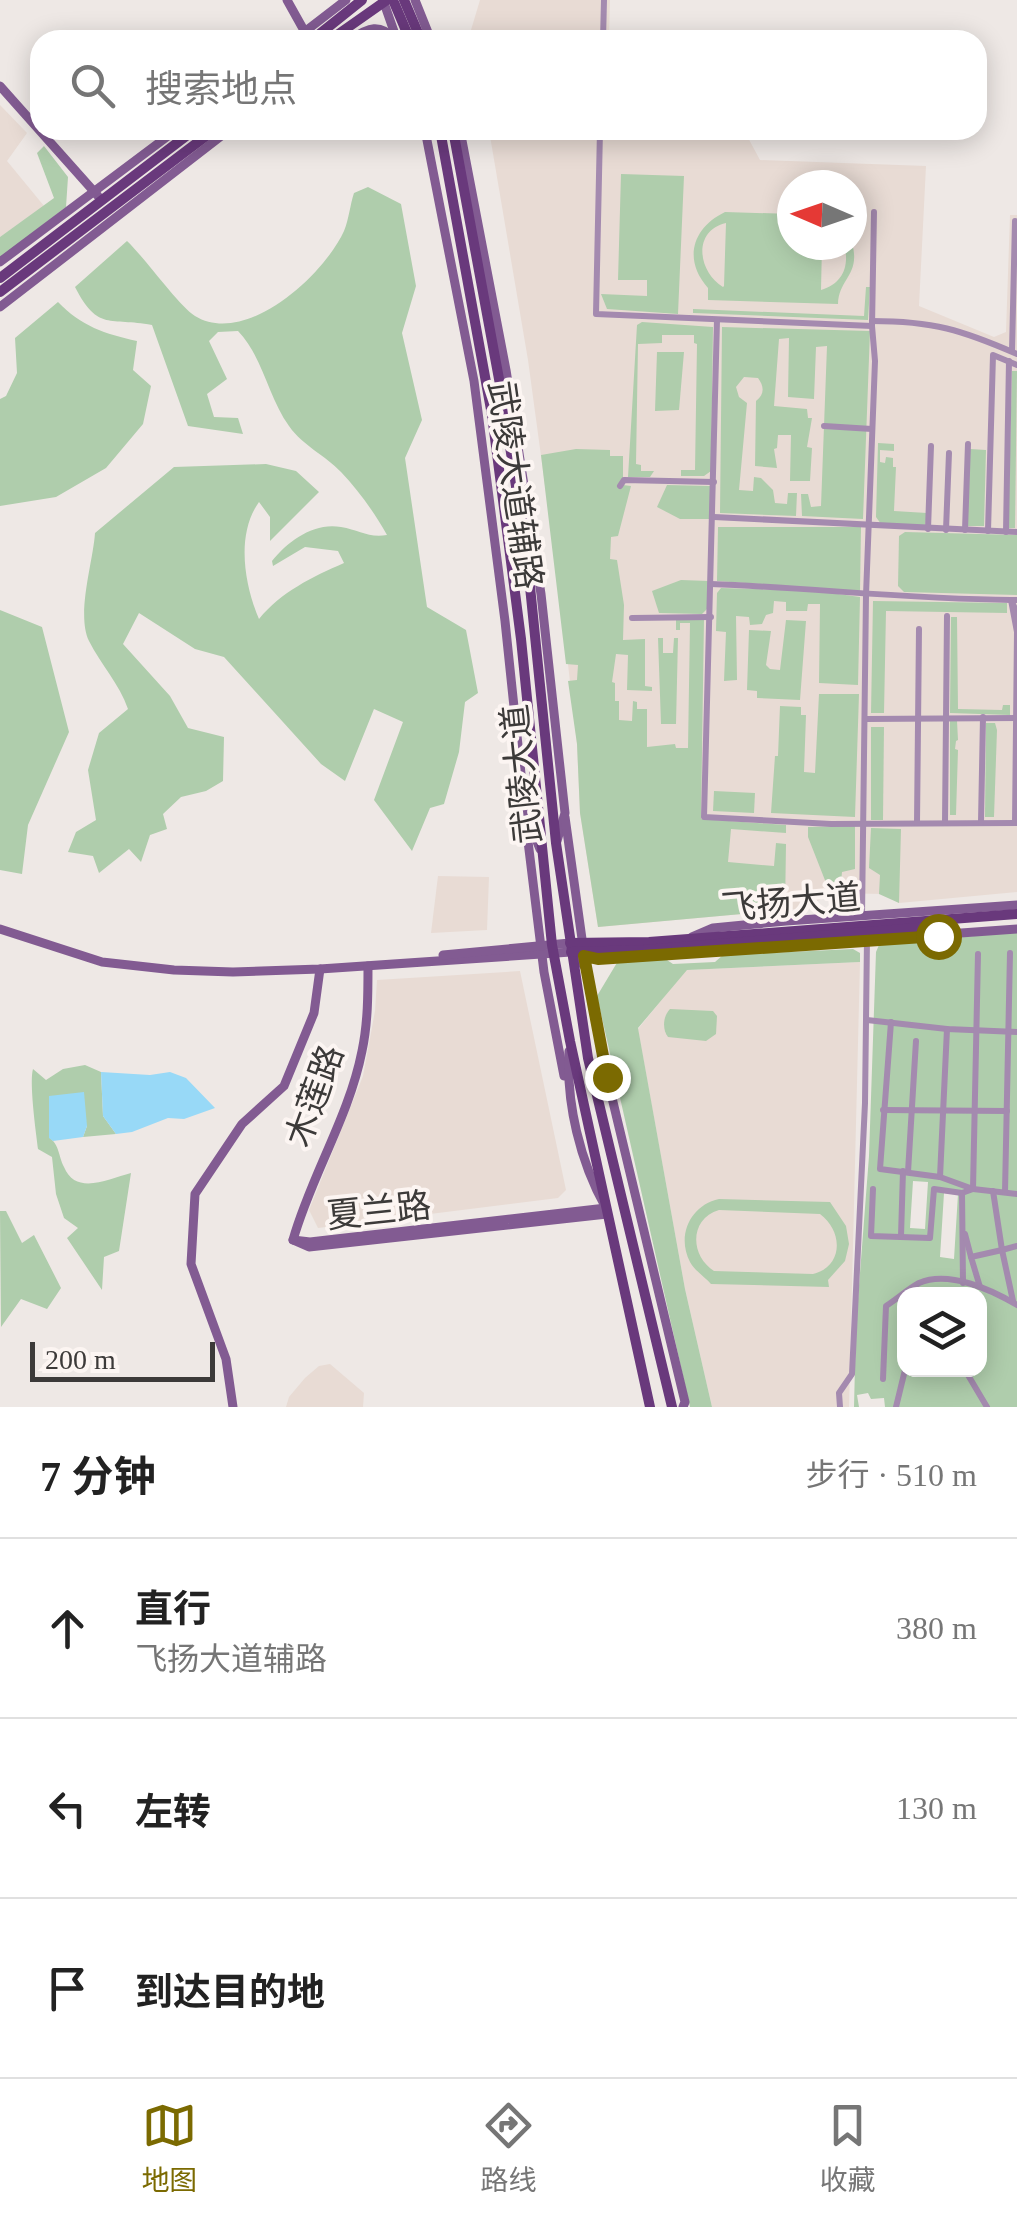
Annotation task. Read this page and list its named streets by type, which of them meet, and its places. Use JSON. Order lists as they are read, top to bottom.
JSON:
{
  "streets": {
    "main road": ["武陵大道", "飞扬大道"],
    "street": ["武陵大道辅路", "木莲路", "夏兰路"]
  },
  "crossings": [
    ["武陵大道辅路", "武陵大道"],
    ["武陵大道", "飞扬大道"],
    ["武陵大道", "夏兰路"],
    ["木莲路", "夏兰路"]
  ],
  "scale_bar": "200 m",
  "north": "left",
  "page": {
    "search": "搜索地点",
    "scale": "200 m",
    "heading": ["7 分钟", "步行 · 510 m"],
    "list": [
      ["直行", "飞扬大道辅路", "380 m"],
      ["左转", "130 m"],
      "到达目的地"
    ],
    "nav": ["地图", "路线", "收藏"]
  }
}
